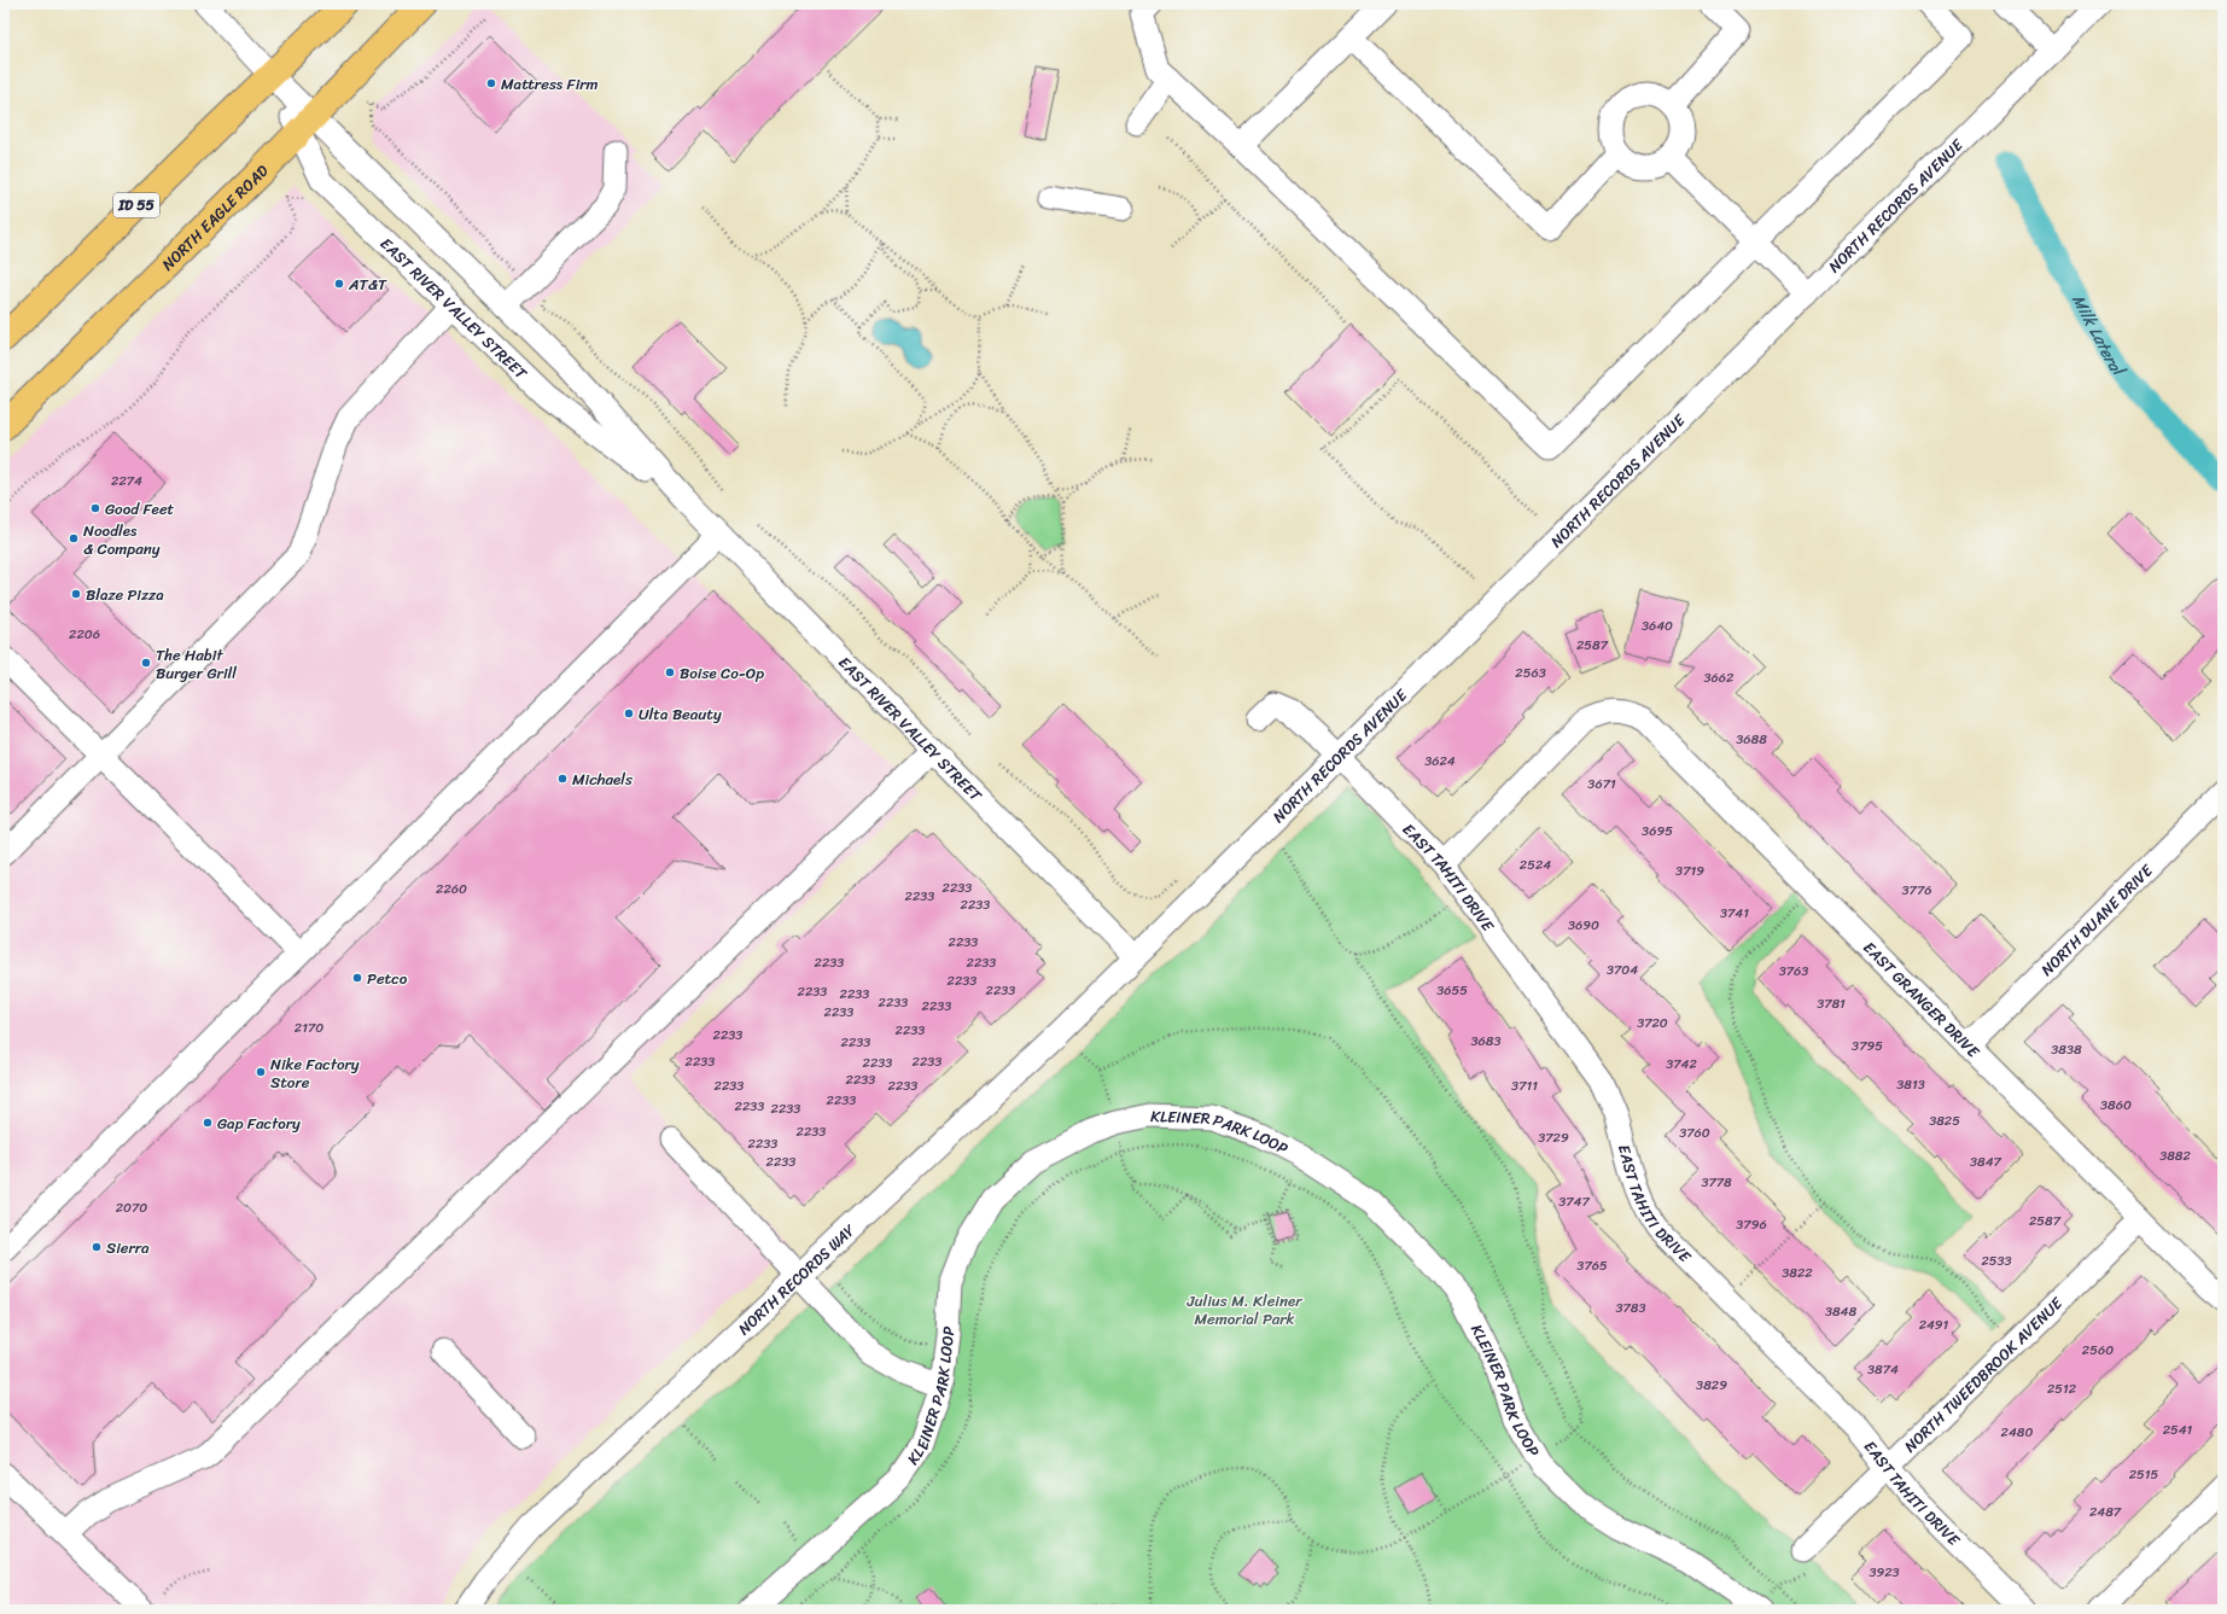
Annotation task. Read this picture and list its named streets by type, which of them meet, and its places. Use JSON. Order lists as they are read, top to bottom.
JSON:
{
  "streets": {
    "highway": ["ID 55", "NORTH EAGLE ROAD"],
    "street": [
      "NORTH RECORDS AVENUE",
      "EAST RIVER VALLEY STREET",
      "EAST TAHITI DRIVE",
      "NORTH DUANE DRIVE",
      "EAST GRANGER DRIVE",
      "KLEINER PARK LOOP",
      "NORTH RECORDS WAY",
      "NORTH TWEEDBROOK AVENUE"
    ]
  },
  "crossings": [
    ["ID 55", "EAST RIVER VALLEY STREET"],
    ["NORTH RECORDS AVENUE", "EAST RIVER VALLEY STREET"],
    ["NORTH RECORDS AVENUE", "EAST TAHITI DRIVE"],
    ["NORTH RECORDS AVENUE", "NORTH RECORDS WAY"],
    ["NORTH EAGLE ROAD", "EAST RIVER VALLEY STREET"],
    ["EAST RIVER VALLEY STREET", "NORTH RECORDS WAY"],
    ["EAST TAHITI DRIVE", "EAST GRANGER DRIVE"],
    ["EAST TAHITI DRIVE", "NORTH TWEEDBROOK AVENUE"],
    ["NORTH DUANE DRIVE", "EAST GRANGER DRIVE"],
    ["EAST GRANGER DRIVE", "NORTH TWEEDBROOK AVENUE"]
  ],
  "water": ["Milk Lateral"],
  "parks": ["Julius M. Kleiner Memorial Park"],
  "places": [
    "Mattress Firm",
    "AT&T",
    "Good Feet",
    "Noodles & Company",
    "Blaze Pizza",
    "The Habit Burger Grill",
    "Boise Co-Op",
    "Ulta Beauty",
    "Michaels",
    "Petco",
    "Nike Factory Store",
    "Gap Factory",
    "Sierra"
  ],
  "house_numbers": [
    "2274",
    "3640",
    "2206",
    "2587",
    "2563",
    "3662",
    "3688",
    "3624",
    "3671",
    "3695",
    "2524",
    "3719",
    "2233",
    "2260",
    "3776",
    "2233",
    "2233",
    "3741",
    "3690",
    "2233",
    "2233",
    "2233",
    "3704",
    "3763",
    "2233",
    "2233",
    "3655",
    "2233",
    "2233",
    "2233",
    "3781",
    "2233",
    "2233",
    "3720",
    "2170",
    "2233",
    "2233",
    "3683",
    "2233",
    "3795",
    "3838",
    "2233",
    "2233",
    "2233",
    "3742",
    "2233",
    "3813",
    "2233",
    "2233",
    "3711",
    "2233",
    "3860",
    "2233",
    "2233",
    "3825",
    "2233",
    "3760",
    "3729",
    "2233",
    "3882",
    "2233",
    "3847",
    "3778",
    "3747",
    "2070",
    "2587",
    "3796",
    "2533",
    "3765",
    "3822",
    "3783",
    "3848",
    "2491",
    "2560",
    "3874",
    "3829",
    "2512",
    "2541",
    "2480",
    "2515",
    "2487",
    "3923"
  ]
}
